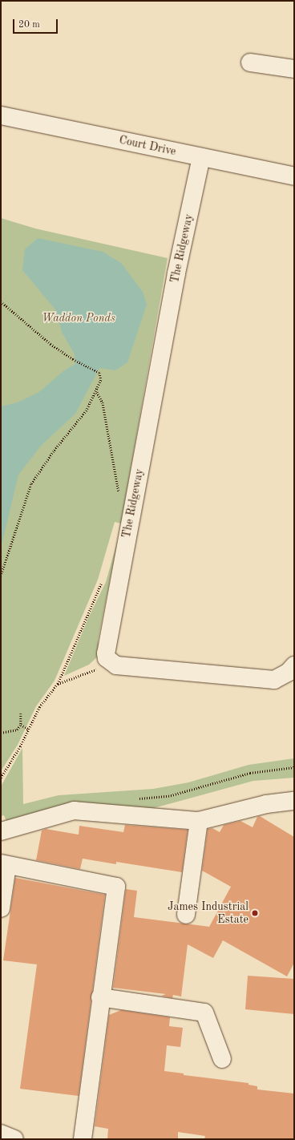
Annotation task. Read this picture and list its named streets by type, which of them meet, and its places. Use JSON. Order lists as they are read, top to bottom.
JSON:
{
  "streets": {
    "street": ["Court Drive", "The Ridgeway"]
  },
  "crossings": [
    ["Court Drive", "The Ridgeway"]
  ],
  "parks": ["Waddon Ponds"],
  "places": ["James Industrial Estate"],
  "scale_bar": "20 m"
}
